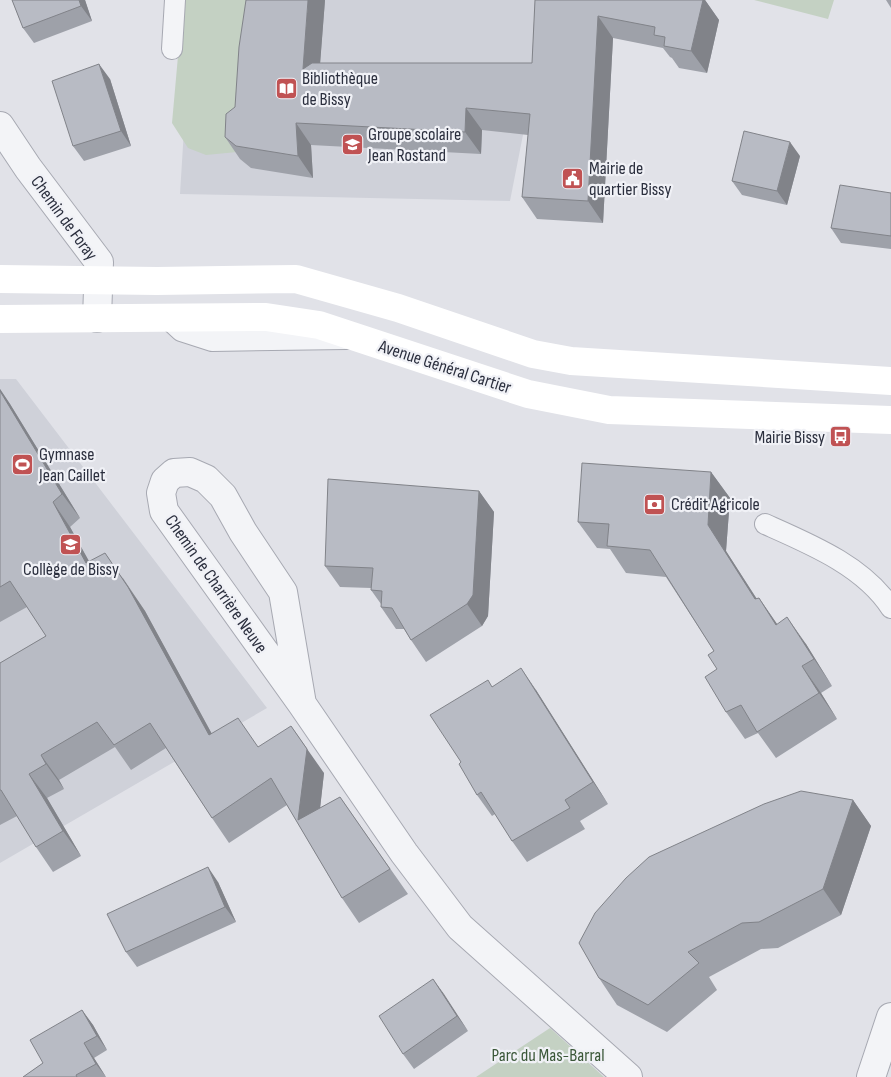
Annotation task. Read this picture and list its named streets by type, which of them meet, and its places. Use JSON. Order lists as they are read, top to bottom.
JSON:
{
  "streets": {
    "main road": ["Avenue Général Cartier"],
    "street": ["Chemin de Foray", "Chemin de Charrière Neuve"]
  },
  "crossings": [
    ["Chemin de Foray", "Avenue Général Cartier"]
  ],
  "parks": ["Parc du Mas-Barral"],
  "places": {
    "library": ["Bibliothèque de Bissy"],
    "school or university": ["Groupe scolaire Jean Rostand", "Collège de Bissy"],
    "public building": ["Mairie de quartier Bissy"],
    "bus stop": ["Mairie Bissy"],
    "sports": ["Gymnase Jean Caillet"],
    "bank": ["Crédit Agricole"]
  }
}
